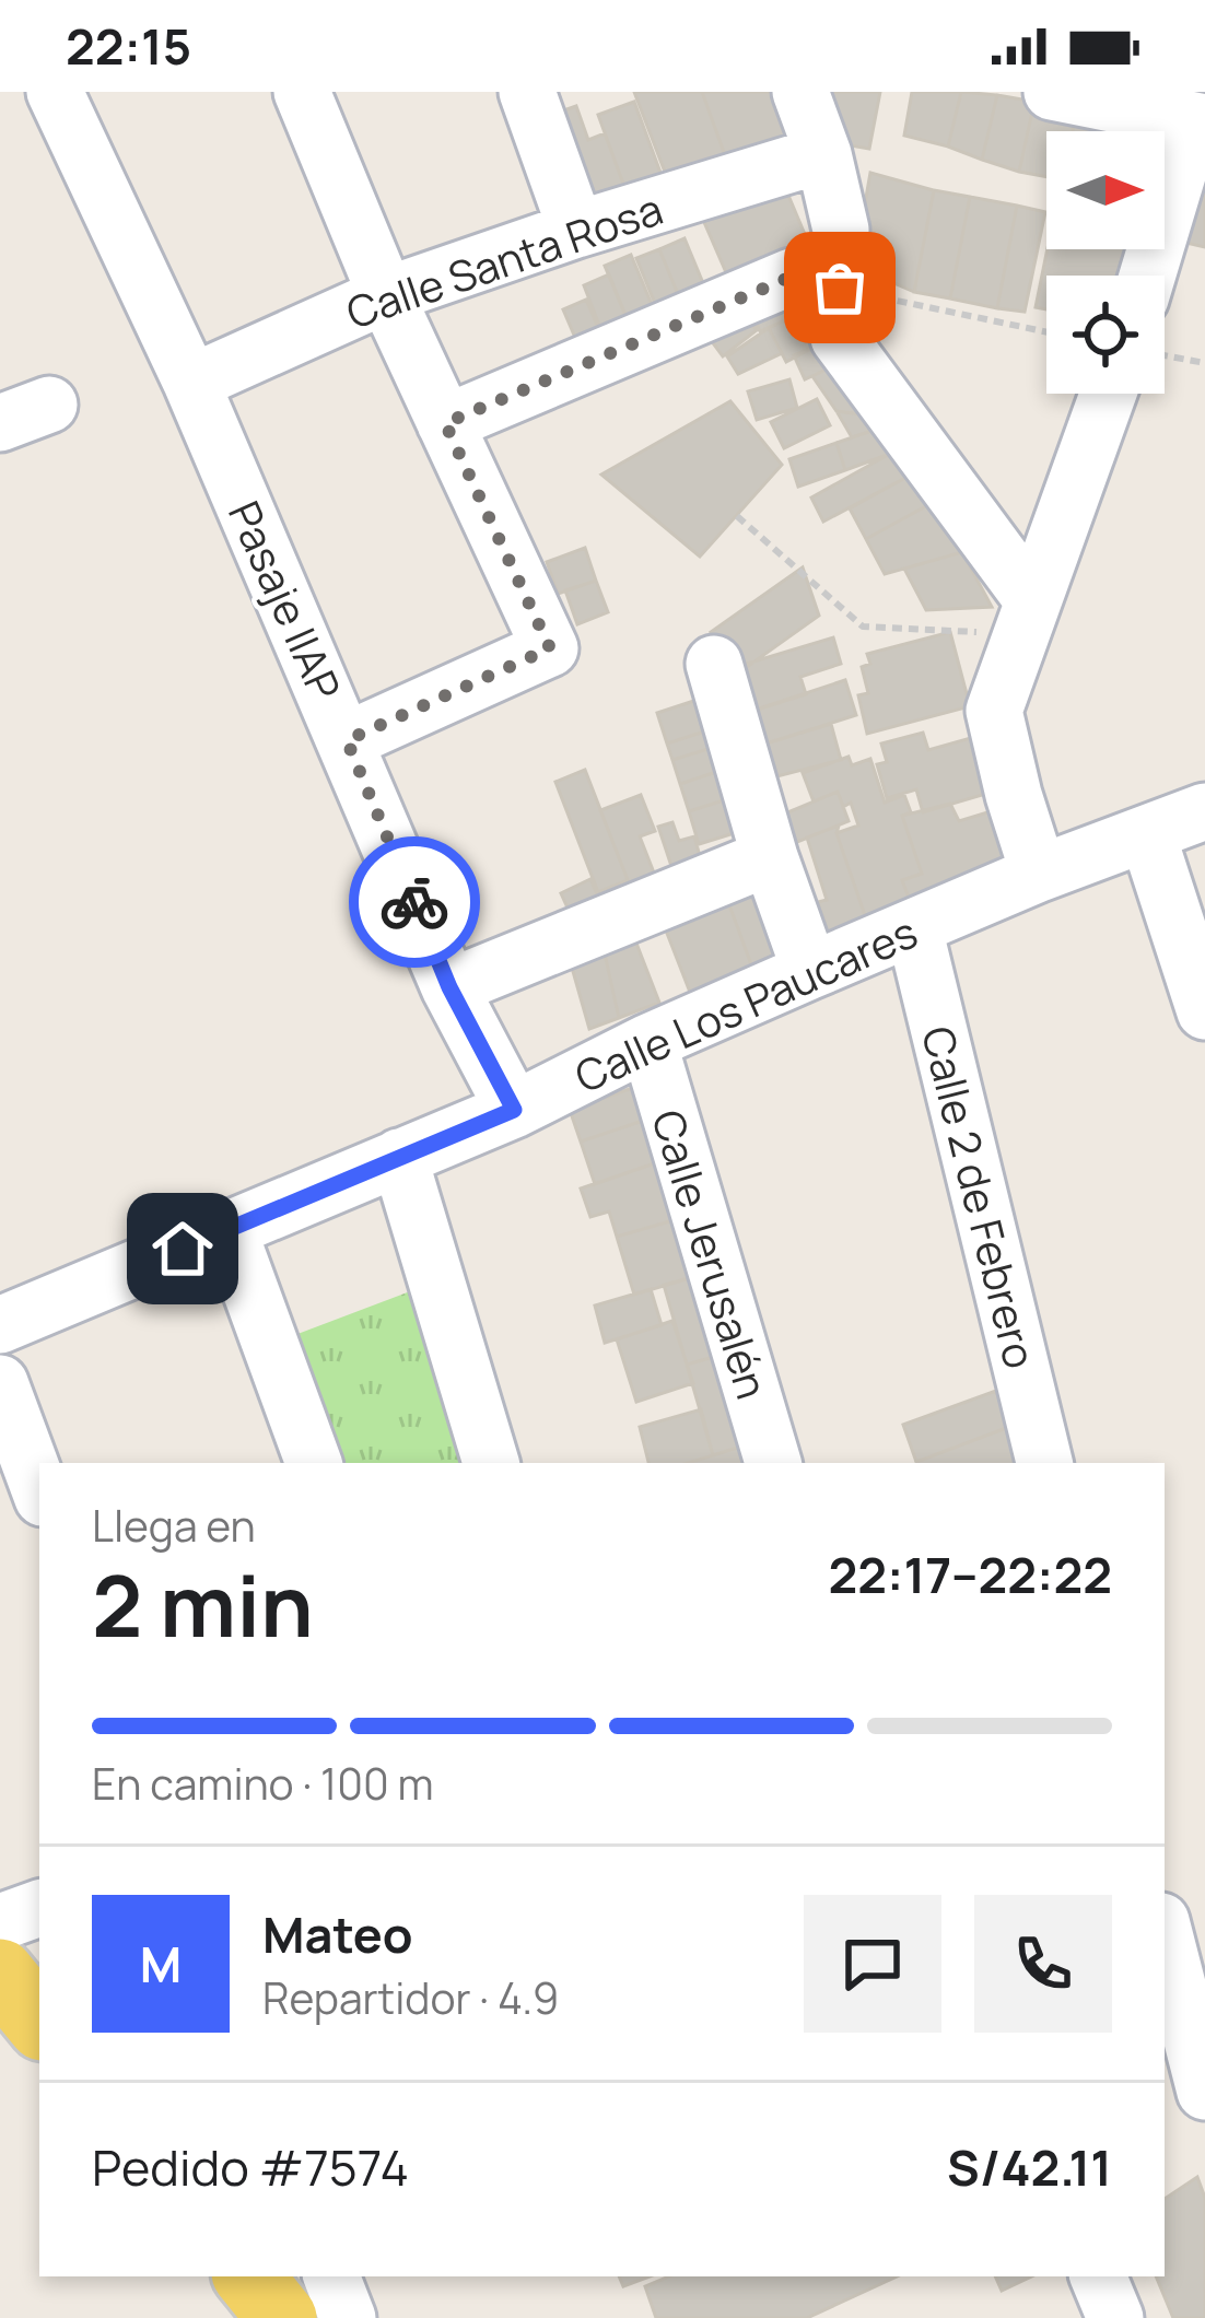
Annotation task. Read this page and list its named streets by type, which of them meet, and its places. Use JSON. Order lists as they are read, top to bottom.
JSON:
{
  "streets": {
    "street": [
      "Calle Santa Rosa",
      "Pasaje IIAP",
      "Calle Los Paucares",
      "Calle 2 de Febrero",
      "Calle Jerusalén"
    ]
  },
  "crossings": [
    ["Calle Santa Rosa", "Pasaje IIAP"],
    ["Pasaje IIAP", "Calle Los Paucares"],
    ["Calle Los Paucares", "Calle 2 de Febrero"],
    ["Calle Los Paucares", "Calle Jerusalén"]
  ],
  "north": "right",
  "page": {
    "status": "22:15",
    "heading": ["2 min", "Llega en", "22:17–22:22"],
    "panel": [
      "Mateo",
      "Repartidor · 4.9",
      "Pedido #7574",
      "S/42.11"
    ],
    "bar": "En camino · 100 m",
    "round": "M"
  }
}
